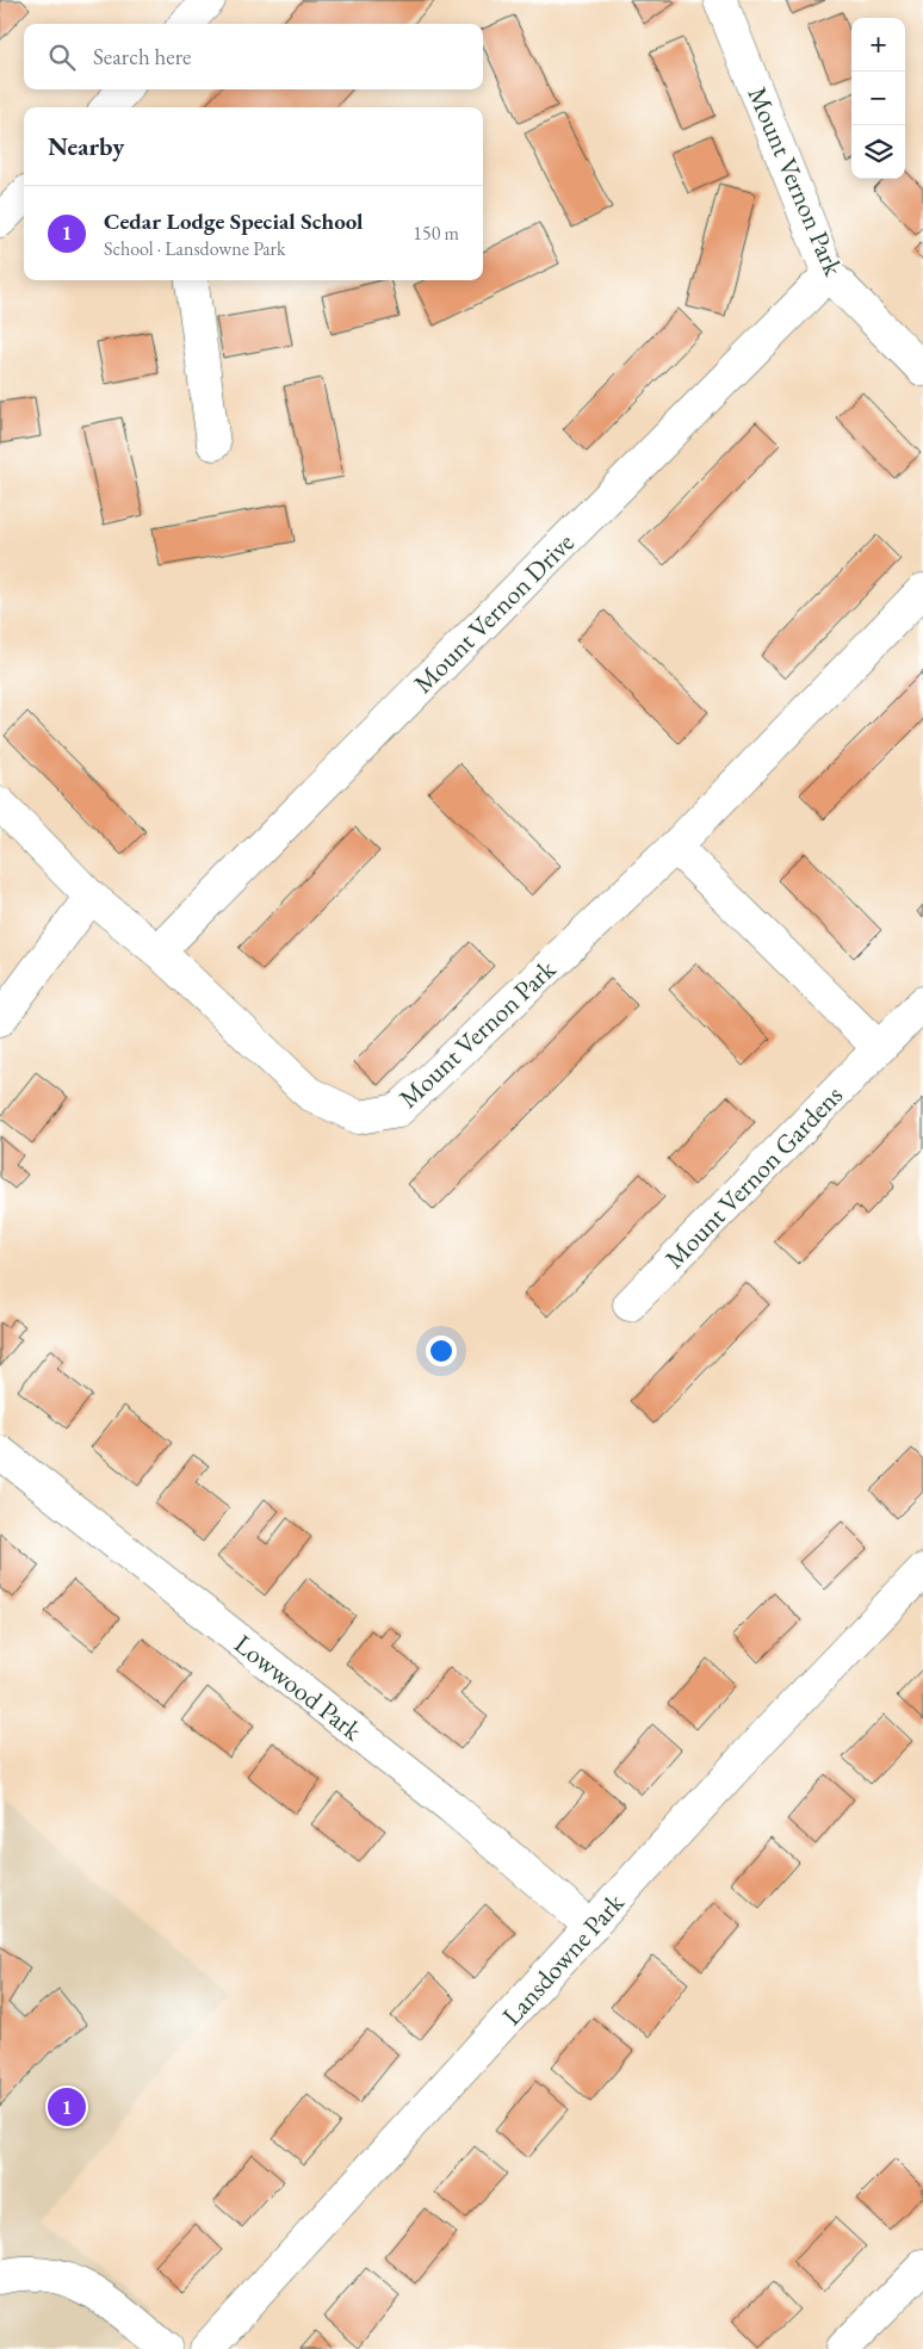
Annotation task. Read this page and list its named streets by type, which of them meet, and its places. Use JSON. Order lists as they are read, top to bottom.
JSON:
{
  "streets": {
    "street": [
      "Mount Vernon Park",
      "Mount Vernon Drive",
      "Mount Vernon Gardens",
      "Lowwood Park",
      "Lansdowne Park"
    ]
  },
  "crossings": [
    ["Mount Vernon Park", "Mount Vernon Drive"],
    ["Lowwood Park", "Lansdowne Park"]
  ],
  "page": {
    "map_buttons": ["+", "−"],
    "search": "Search here",
    "heading": "Nearby",
    "list": [
      {
        "mark": "1",
        "name": "Cedar Lodge Special School",
        "note": "School · Lansdowne Park",
        "value": "150 m"
      }
    ],
    "pins": "1"
  }
}
